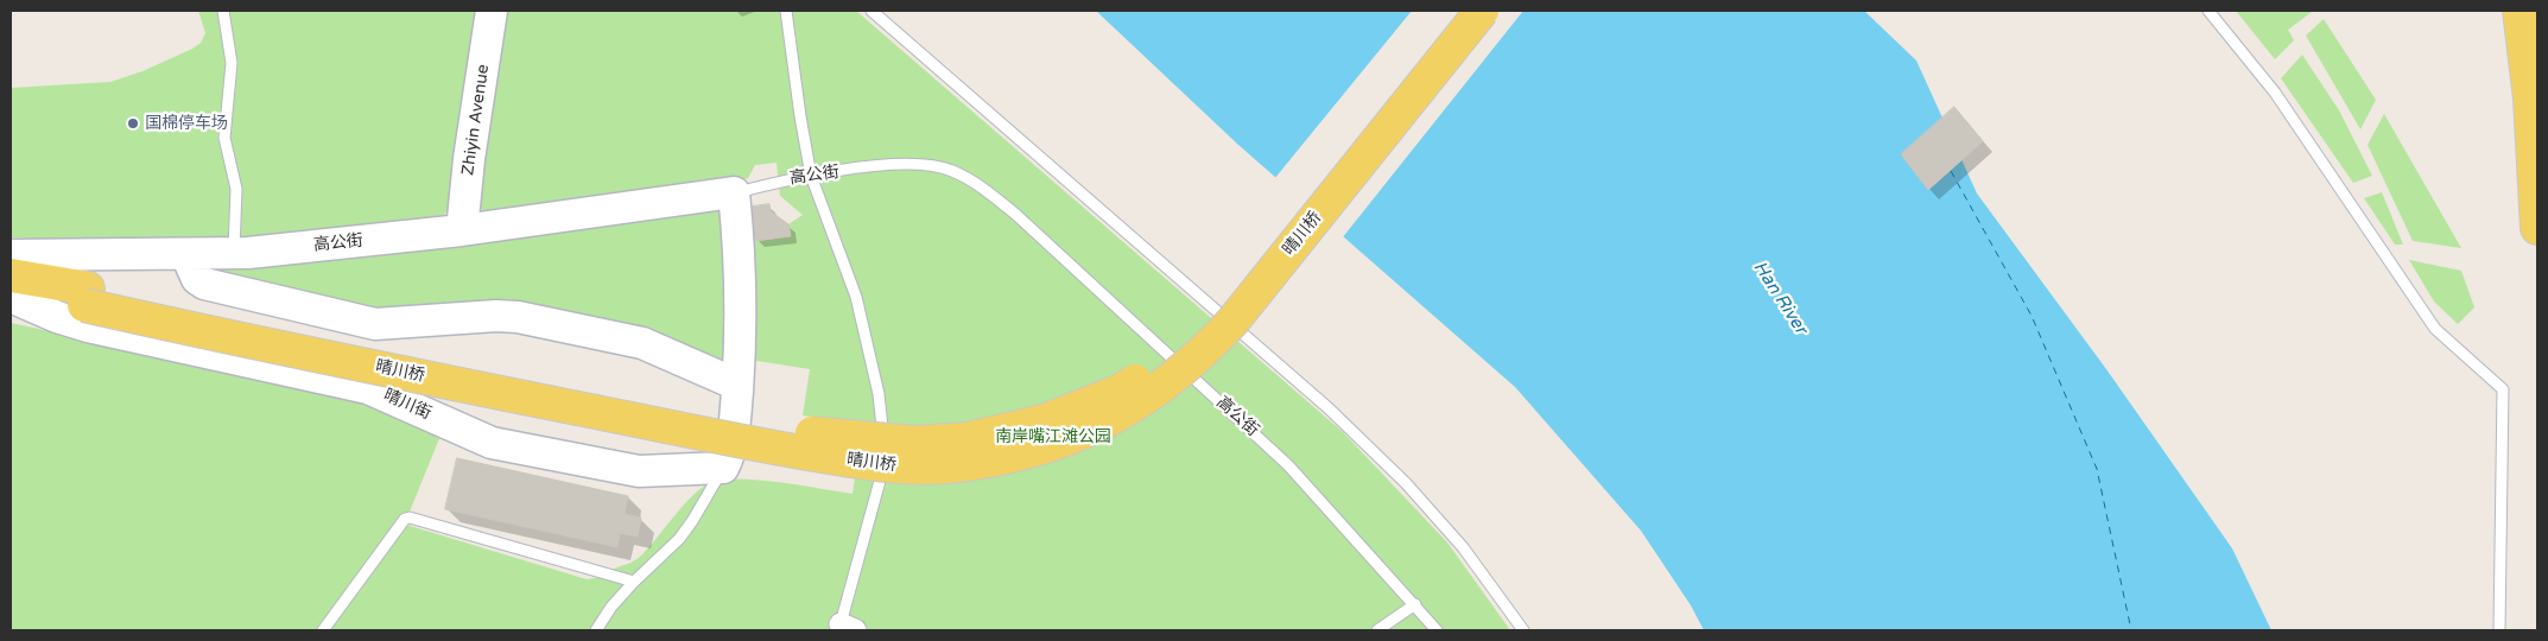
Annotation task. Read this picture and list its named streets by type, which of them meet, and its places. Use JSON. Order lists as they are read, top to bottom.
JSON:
{
  "streets": {
    "main road": ["晴川桥"],
    "street": ["Zhiyin Avenue", "高公街", "晴川街"]
  },
  "crossings": [
    ["Zhiyin Avenue", "高公街"]
  ],
  "water": ["Han River"],
  "parks": ["南岸嘴江滩公园"],
  "places": ["国棉停车场"]
}
